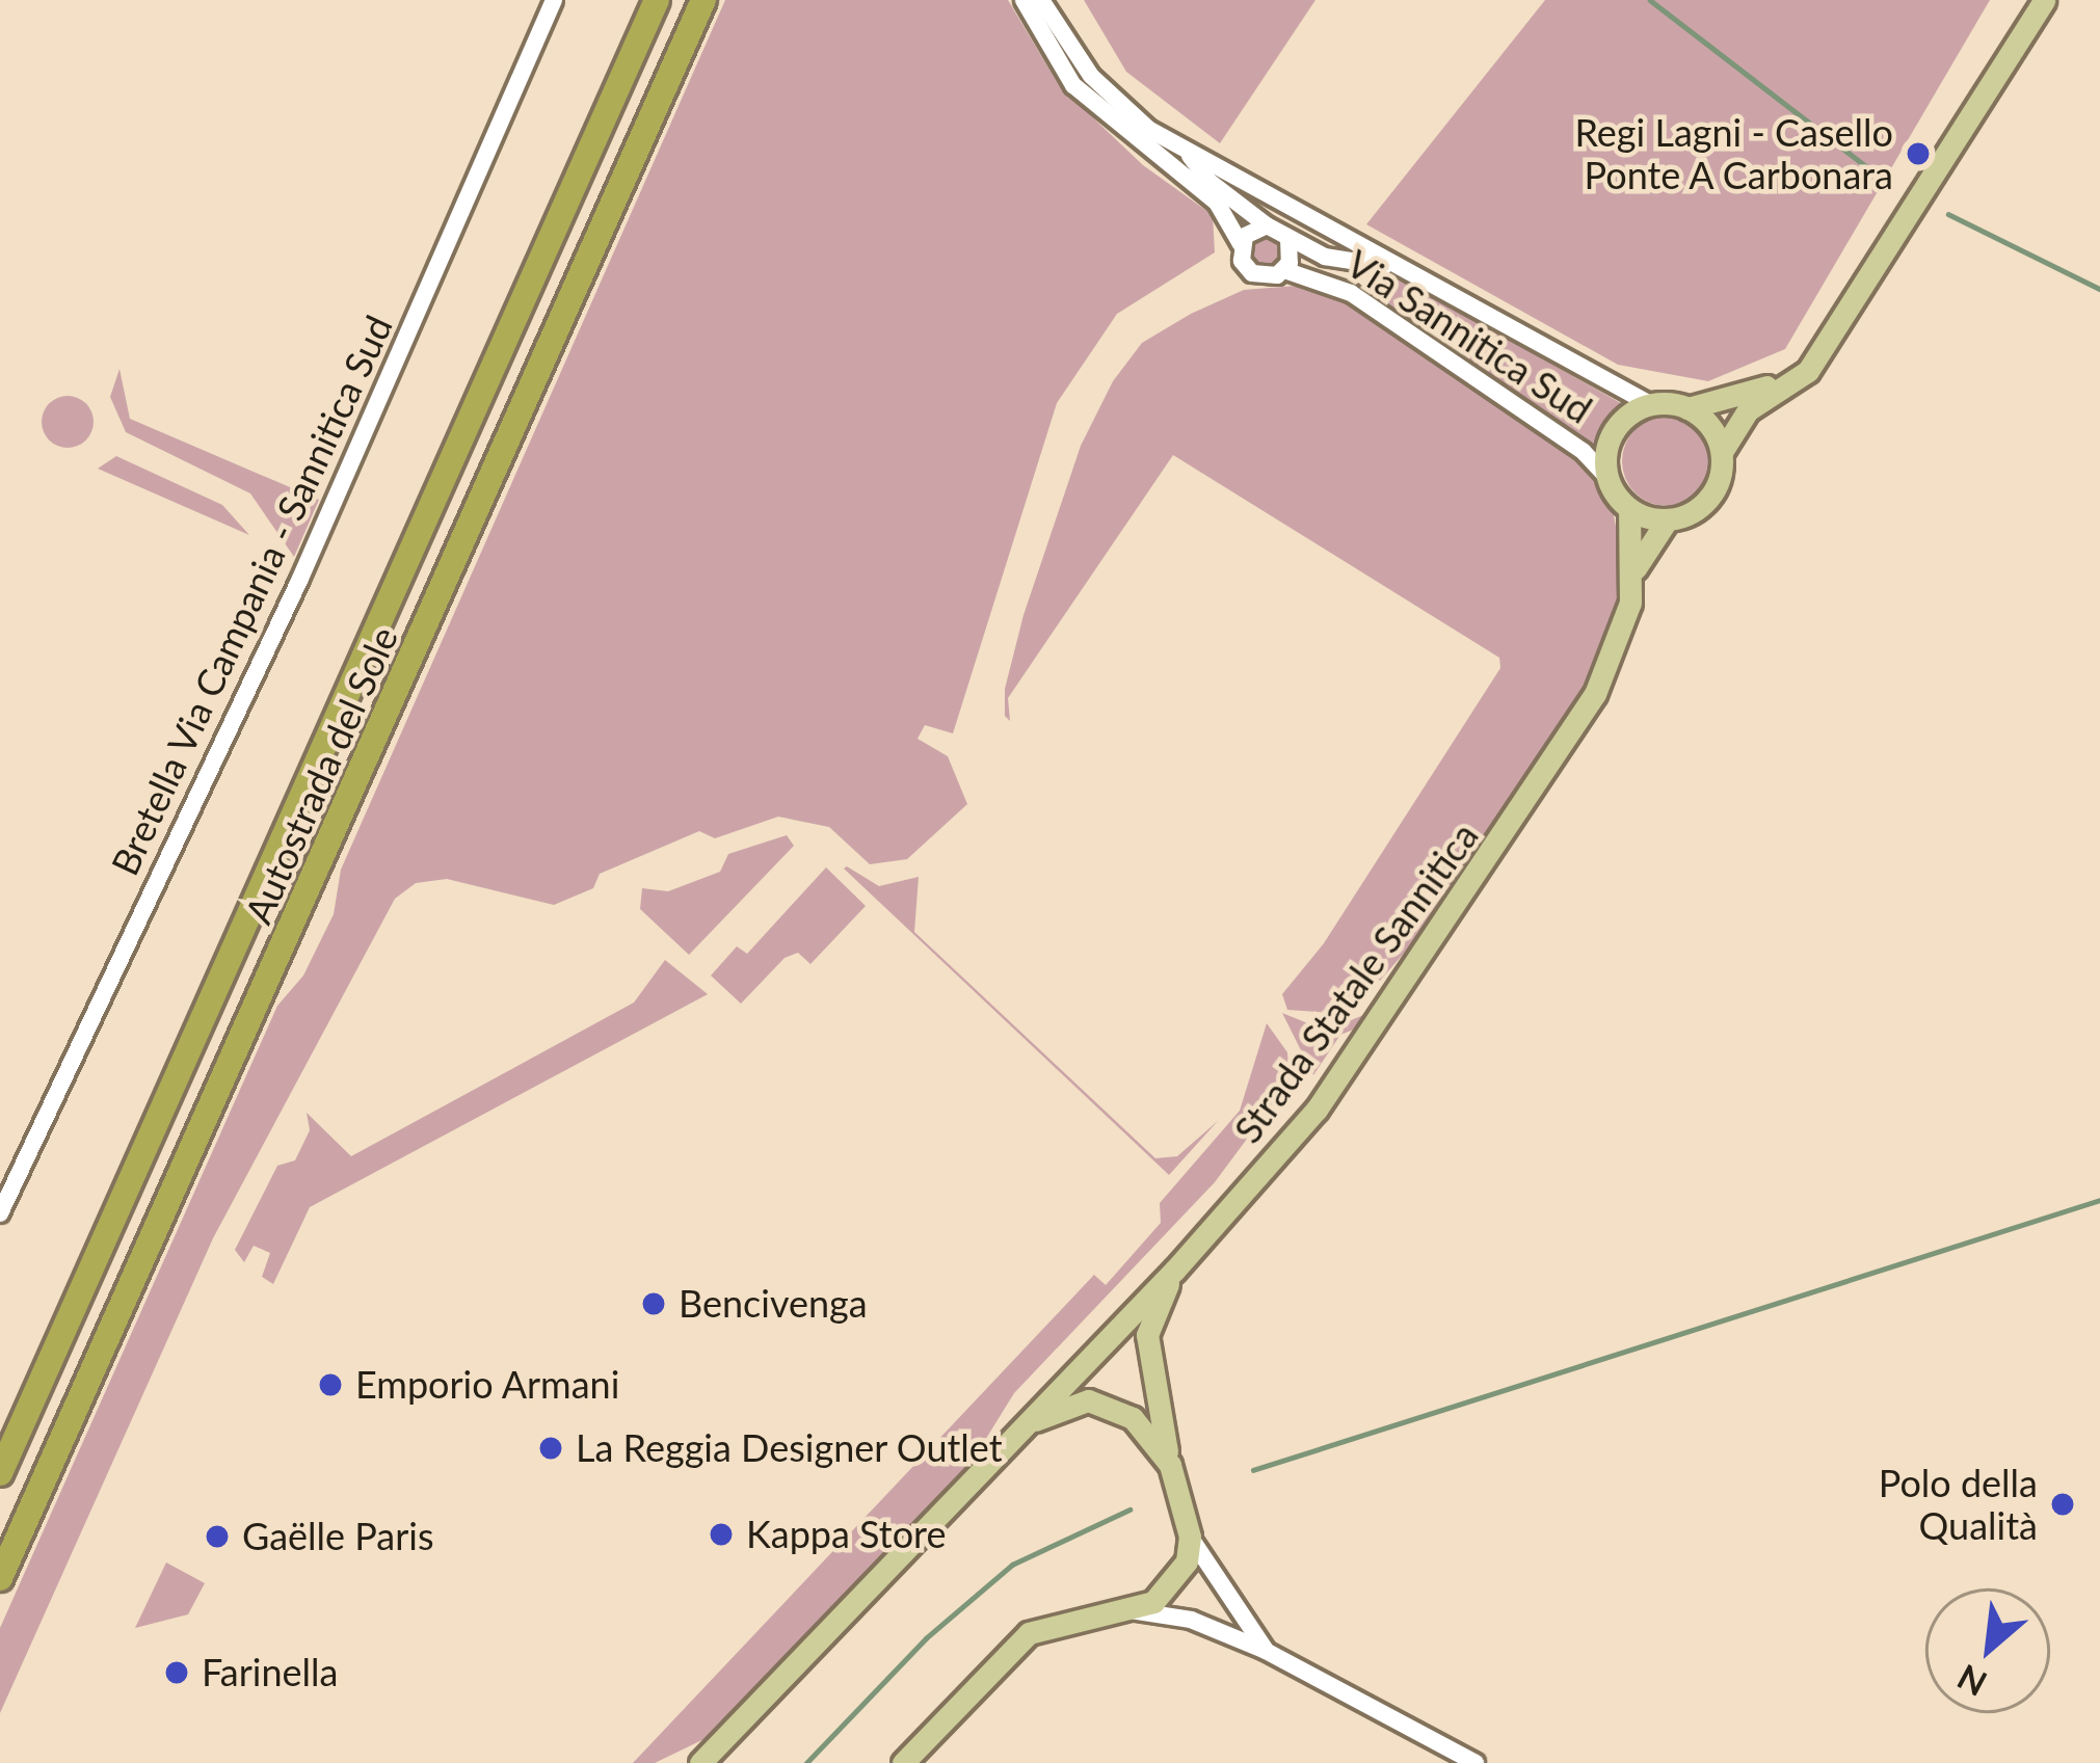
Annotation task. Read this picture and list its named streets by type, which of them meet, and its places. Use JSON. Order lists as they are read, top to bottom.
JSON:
{
  "streets": {
    "highway": ["Autostrada del Sole"],
    "main road": ["Via Sannitica Sud", "Strada Statale Sannitica"],
    "street": ["Bretella Via Campania - Sannitica Sud"]
  },
  "crossings": [
    ["Via Sannitica Sud", "Strada Statale Sannitica"]
  ],
  "places": [
    "Regi Lagni - Casello Ponte A Carbonara",
    "Bencivenga",
    "Emporio Armani",
    "La Reggia Designer Outlet",
    "Polo della Qualità",
    "Kappa Store",
    "Gaëlle Paris",
    "Farinella"
  ],
  "north": "bottom left"
}
